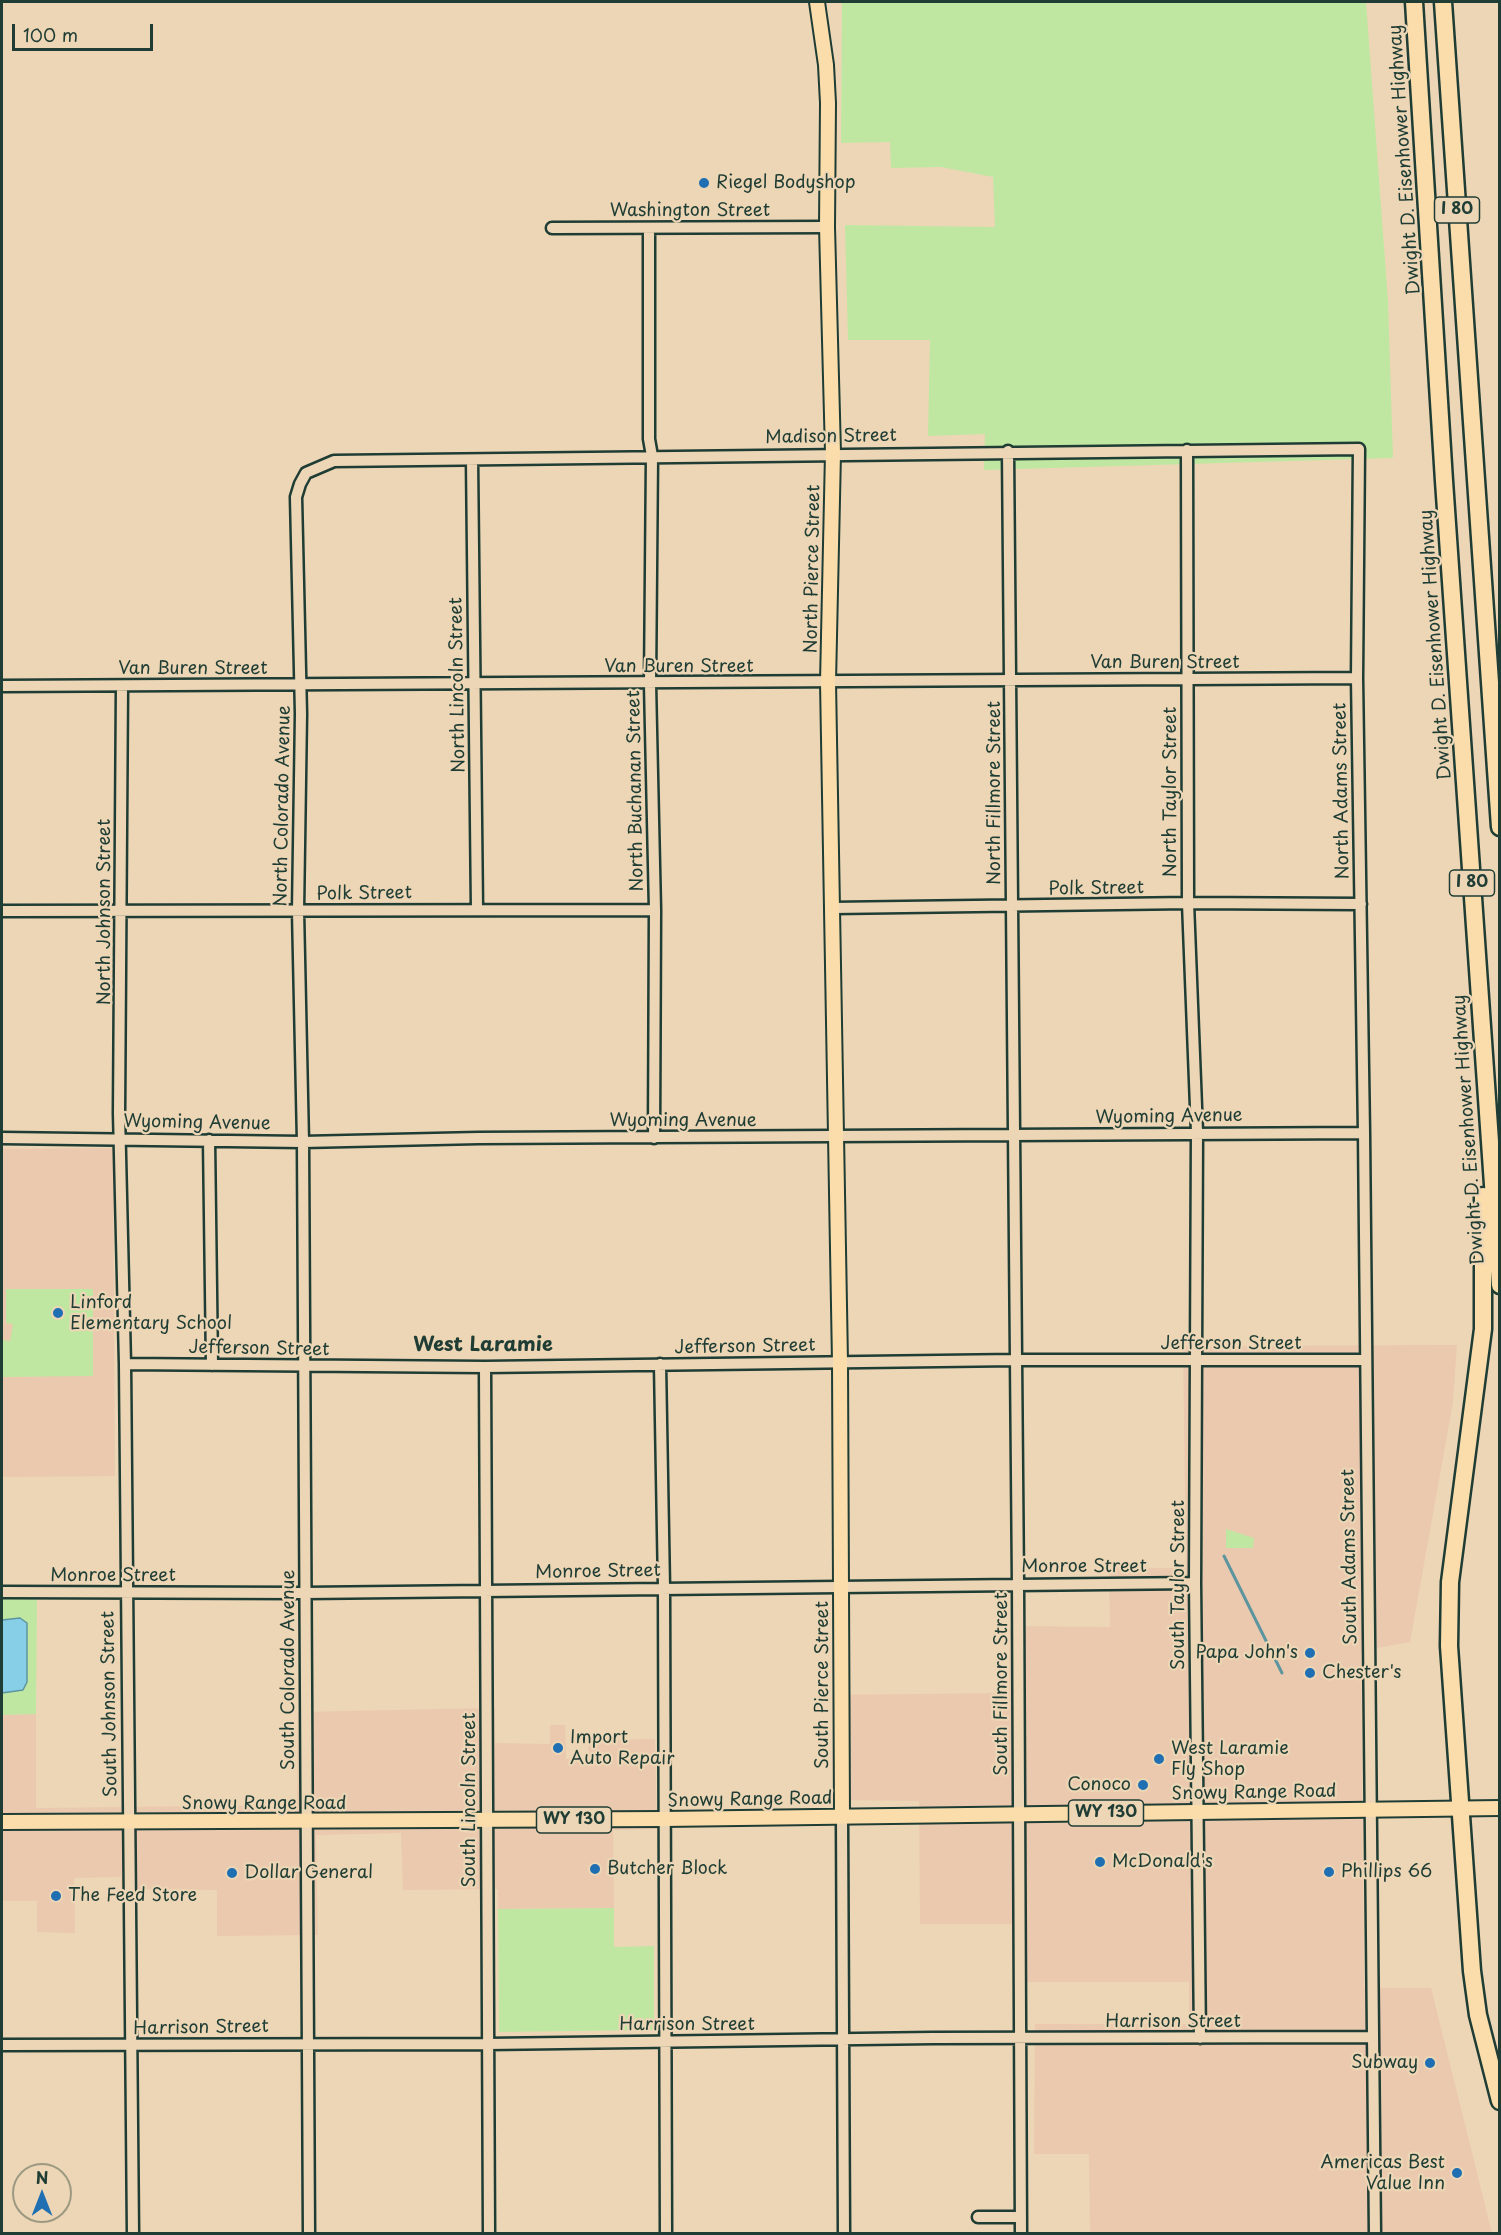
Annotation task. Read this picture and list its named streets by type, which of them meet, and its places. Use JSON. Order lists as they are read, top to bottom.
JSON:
{
  "streets": {
    "highway": ["Dwight D. Eisenhower Highway", "I 80"],
    "main road": [
      "North Pierce Street",
      "South Pierce Street",
      "Snowy Range Road",
      "WY 130"
    ],
    "street": [
      "Washington Street",
      "Madison Street",
      "Van Buren Street",
      "North Lincoln Street",
      "North Buchanan Street",
      "North Adams Street",
      "North Taylor Street",
      "North Fillmore Street",
      "North Colorado Avenue",
      "Polk Street",
      "North Johnson Street",
      "Wyoming Avenue",
      "Jefferson Street",
      "South Adams Street",
      "Monroe Street",
      "South Taylor Street",
      "South Colorado Avenue",
      "South Fillmore Street",
      "South Johnson Street",
      "South Lincoln Street",
      "Harrison Street"
    ]
  },
  "crossings": [
    ["Washington Street", "North Pierce Street"],
    ["Washington Street", "North Buchanan Street"],
    ["Madison Street", "North Pierce Street"],
    ["Madison Street", "North Lincoln Street"],
    ["Madison Street", "North Buchanan Street"],
    ["Madison Street", "North Adams Street"],
    ["Madison Street", "North Taylor Street"],
    ["Madison Street", "North Fillmore Street"],
    ["Madison Street", "North Colorado Avenue"],
    ["North Pierce Street", "Van Buren Street"],
    ["North Pierce Street", "Polk Street"],
    ["North Pierce Street", "Wyoming Avenue"],
    ["North Pierce Street", "South Pierce Street"],
    ["Van Buren Street", "North Lincoln Street"],
    ["Van Buren Street", "North Buchanan Street"],
    ["Van Buren Street", "North Adams Street"],
    ["Van Buren Street", "North Taylor Street"],
    ["Van Buren Street", "North Fillmore Street"],
    ["Van Buren Street", "North Colorado Avenue"],
    ["Van Buren Street", "North Johnson Street"],
    ["North Lincoln Street", "Polk Street"],
    ["North Buchanan Street", "Polk Street"],
    ["North Buchanan Street", "Wyoming Avenue"],
    ["North Adams Street", "Polk Street"],
    ["North Adams Street", "Wyoming Avenue"],
    ["North Adams Street", "South Adams Street"],
    ["North Taylor Street", "Polk Street"],
    ["North Taylor Street", "Wyoming Avenue"],
    ["North Taylor Street", "South Taylor Street"],
    ["North Fillmore Street", "Polk Street"],
    ["North Fillmore Street", "Wyoming Avenue"],
    ["North Fillmore Street", "South Fillmore Street"],
    ["North Colorado Avenue", "Polk Street"],
    ["North Colorado Avenue", "Wyoming Avenue"],
    ["North Colorado Avenue", "South Colorado Avenue"],
    ["Polk Street", "North Johnson Street"],
    ["North Johnson Street", "Wyoming Avenue"],
    ["North Johnson Street", "South Johnson Street"],
    ["Wyoming Avenue", "South Adams Street"],
    ["Wyoming Avenue", "South Taylor Street"],
    ["Wyoming Avenue", "South Colorado Avenue"],
    ["Wyoming Avenue", "South Fillmore Street"],
    ["Wyoming Avenue", "South Pierce Street"],
    ["Wyoming Avenue", "South Johnson Street"],
    ["Jefferson Street", "South Adams Street"],
    ["Jefferson Street", "South Taylor Street"],
    ["Jefferson Street", "South Colorado Avenue"],
    ["Jefferson Street", "South Fillmore Street"],
    ["Jefferson Street", "South Pierce Street"],
    ["Jefferson Street", "South Johnson Street"],
    ["Jefferson Street", "South Lincoln Street"],
    ["South Adams Street", "Snowy Range Road"],
    ["South Adams Street", "Harrison Street"],
    ["Monroe Street", "South Taylor Street"],
    ["Monroe Street", "South Colorado Avenue"],
    ["Monroe Street", "South Fillmore Street"],
    ["Monroe Street", "South Pierce Street"],
    ["Monroe Street", "South Johnson Street"],
    ["Monroe Street", "South Lincoln Street"],
    ["South Taylor Street", "Snowy Range Road"],
    ["South Taylor Street", "Harrison Street"],
    ["South Colorado Avenue", "Snowy Range Road"],
    ["South Colorado Avenue", "Harrison Street"],
    ["South Fillmore Street", "Snowy Range Road"],
    ["South Fillmore Street", "Harrison Street"],
    ["South Pierce Street", "Snowy Range Road"],
    ["South Pierce Street", "Harrison Street"],
    ["South Johnson Street", "Snowy Range Road"],
    ["South Johnson Street", "Harrison Street"],
    ["Snowy Range Road", "South Lincoln Street"],
    ["South Lincoln Street", "Harrison Street"]
  ],
  "districts": ["West Laramie"],
  "places": [
    "Riegel Bodyshop",
    "Linford Elementary School",
    "Papa John's",
    "Chester's",
    "Import Auto Repair",
    "West Laramie Fly Shop",
    "Conoco",
    "McDonald's",
    "Butcher Block",
    "Phillips 66",
    "Dollar General",
    "The Feed Store",
    "Subway",
    "Americas Best Value Inn"
  ],
  "scale_bar": "100 m",
  "north": "top"
}
